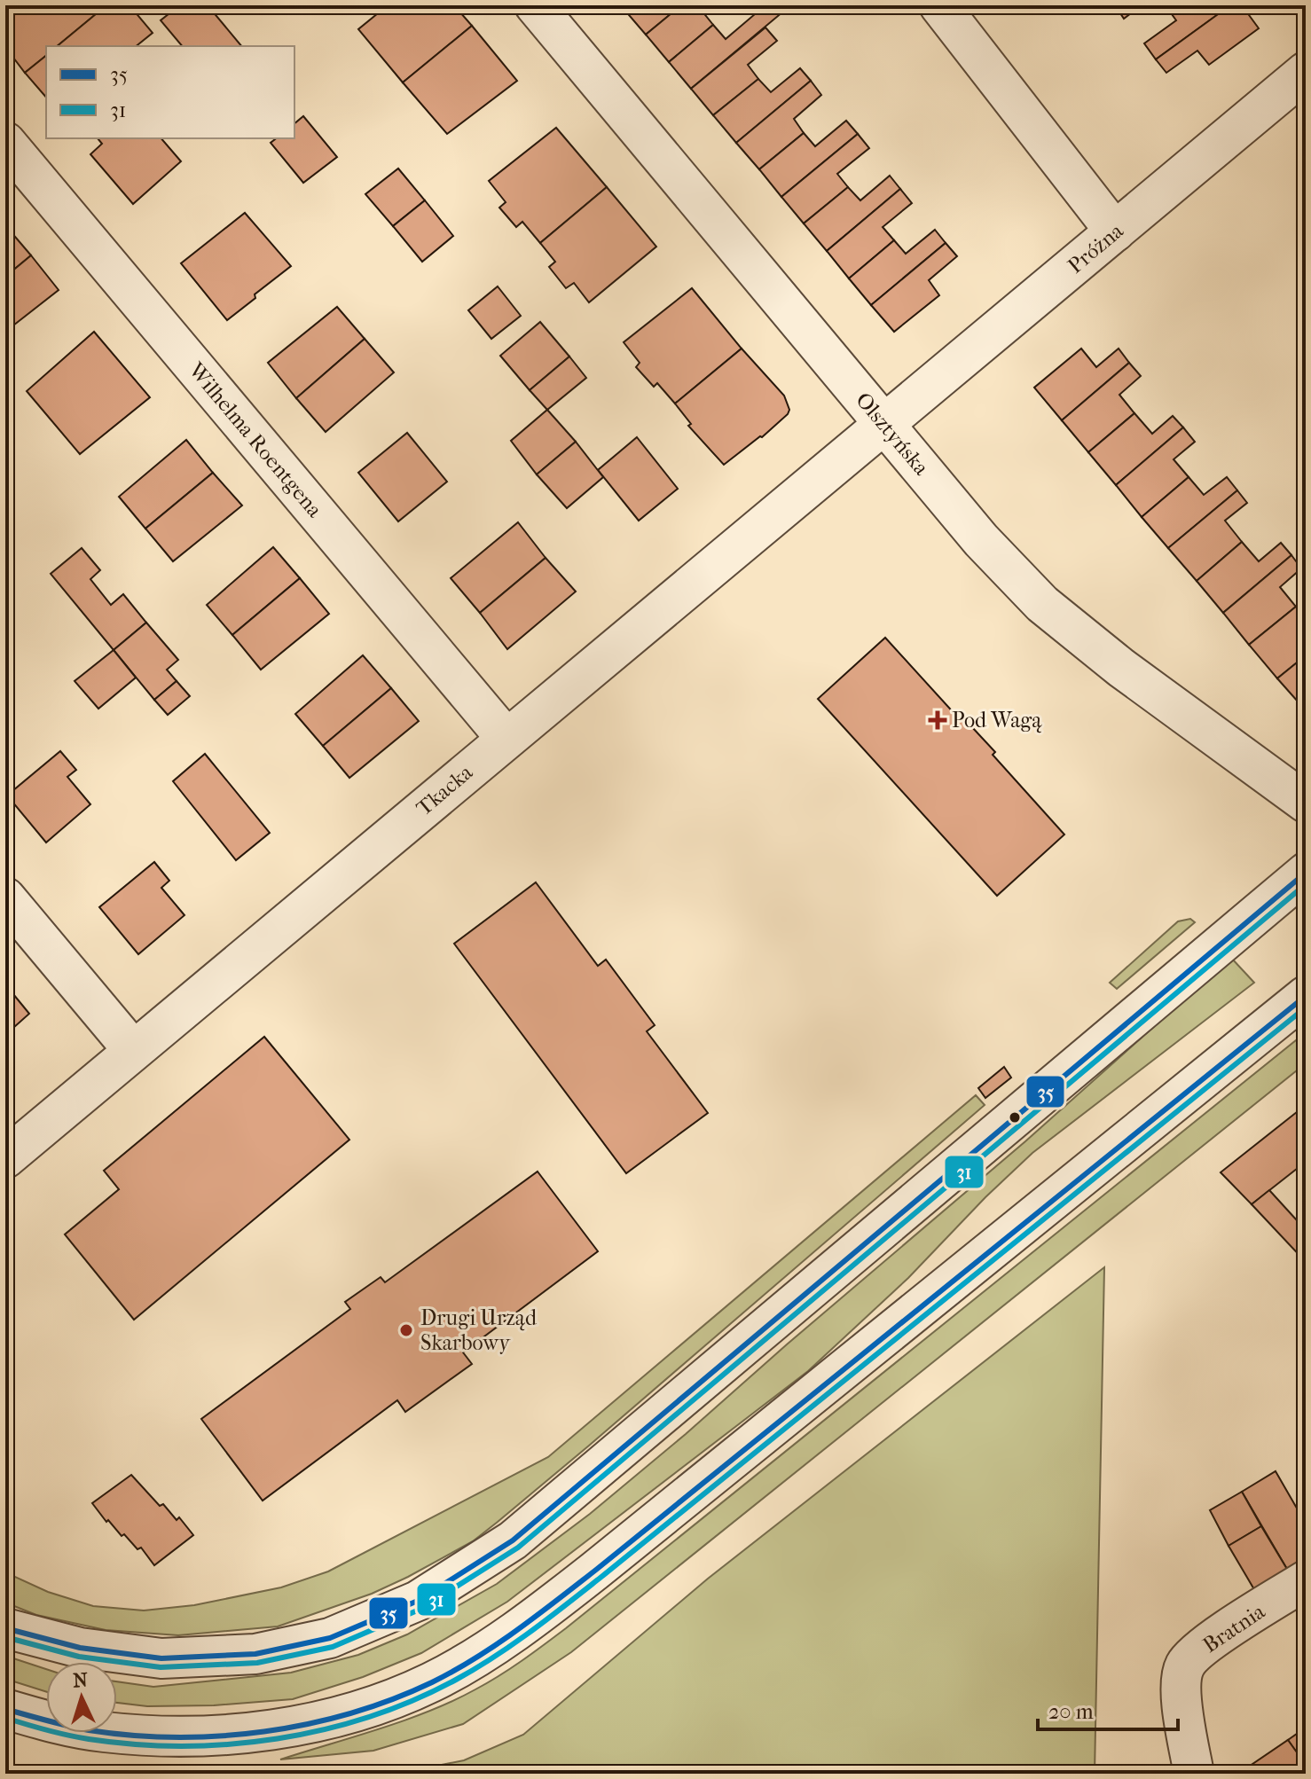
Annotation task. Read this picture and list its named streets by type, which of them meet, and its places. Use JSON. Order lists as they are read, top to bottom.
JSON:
{
  "streets": {
    "street": [
      "Próżna",
      "Olsztyńska",
      "Wilhelma Roentgena",
      "Tkacka",
      "Bratnia"
    ]
  },
  "crossings": [
    ["Próżna", "Olsztyńska"],
    ["Próżna", "Tkacka"],
    ["Olsztyńska", "Tkacka"],
    ["Wilhelma Roentgena", "Tkacka"]
  ],
  "places": {
    "health": ["Pod Wagą"],
    "other": ["Drugi Urząd Skarbowy"]
  },
  "lines": ["transit line 35", "transit line 31"],
  "legend": ["35", "31"],
  "scale_bar": "20 m",
  "north": "top"
}
